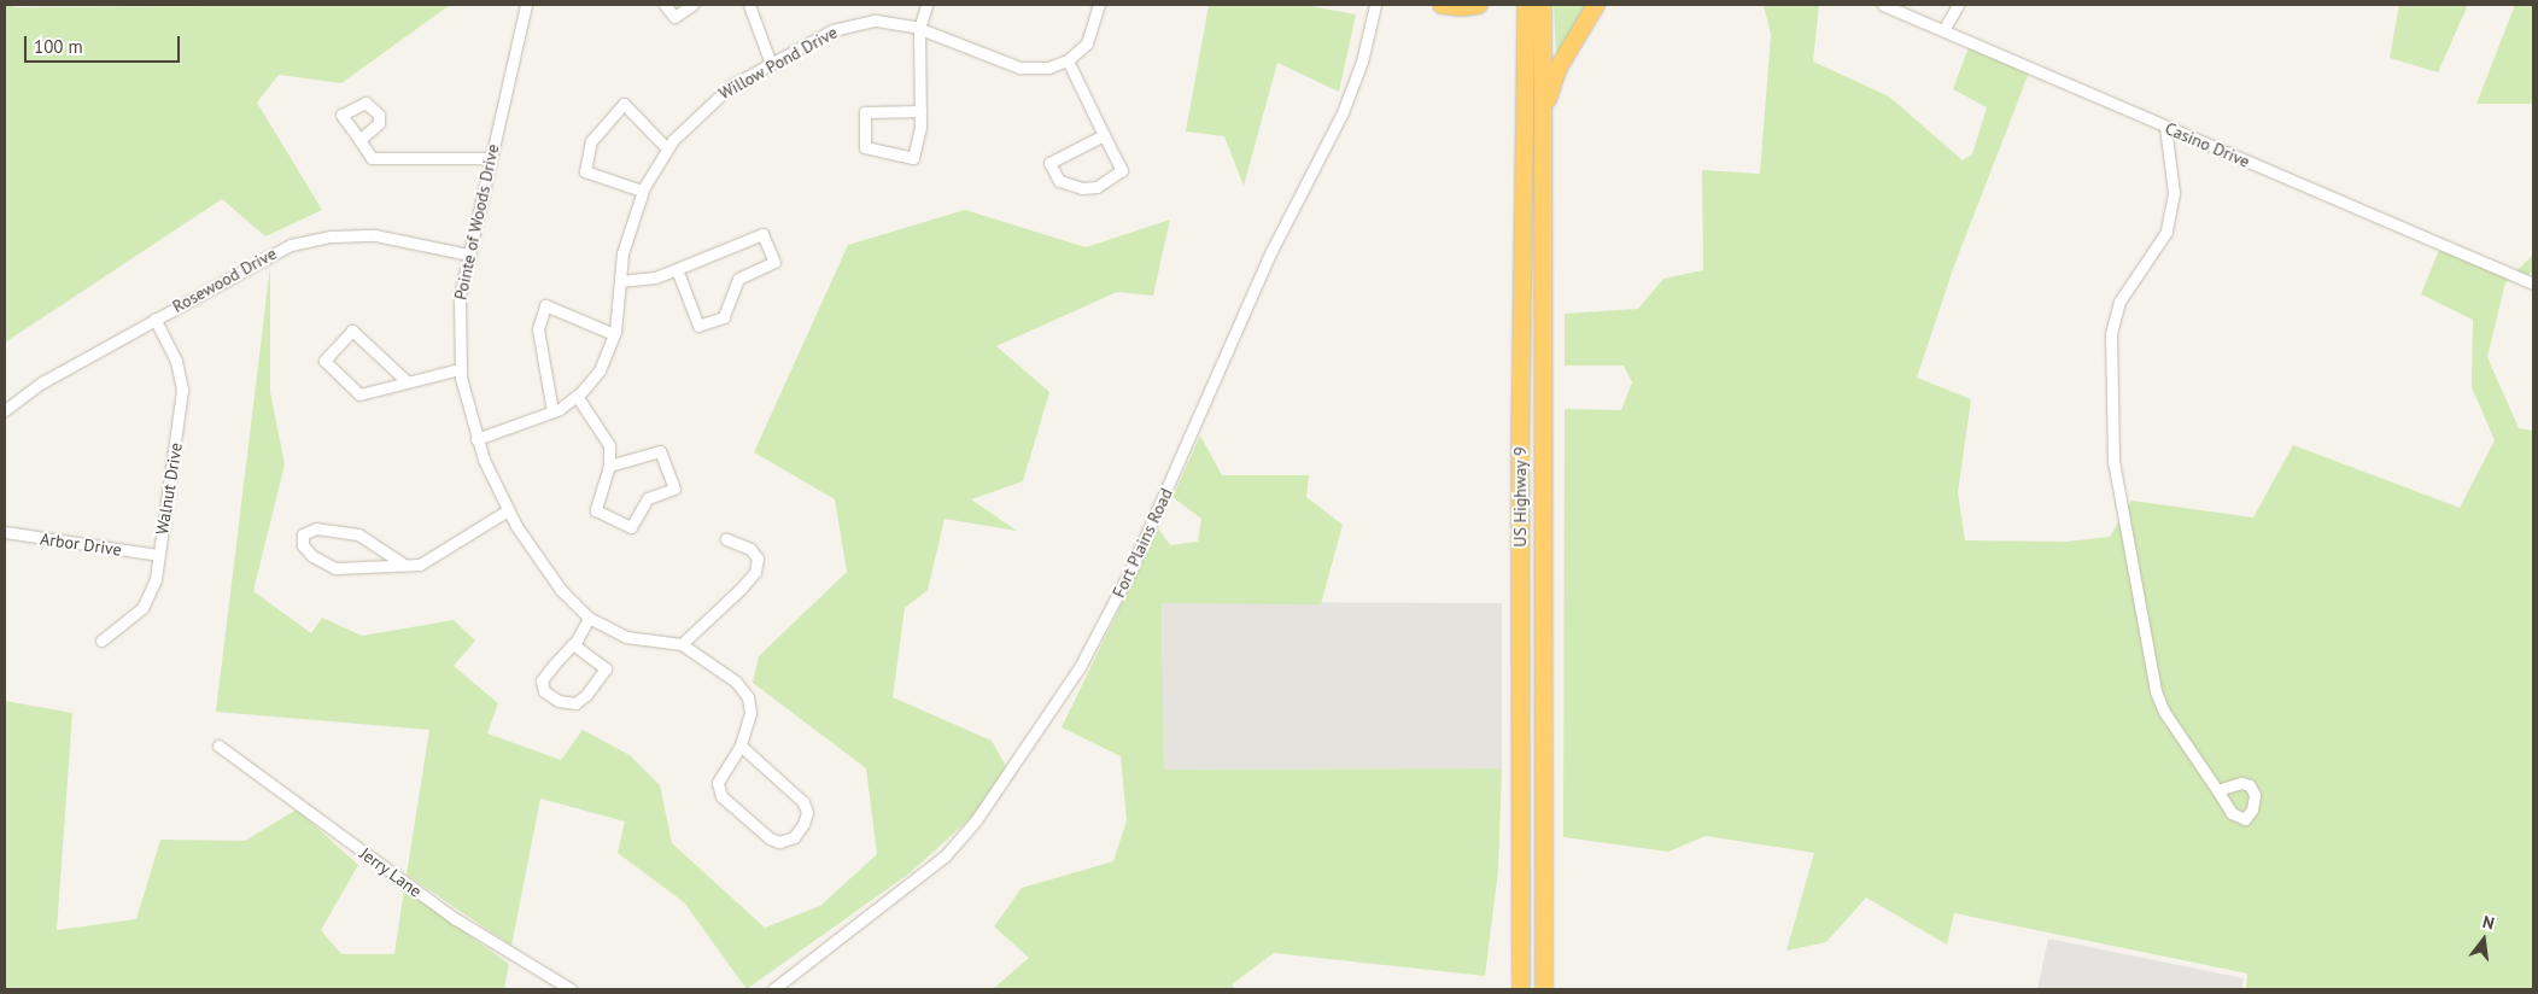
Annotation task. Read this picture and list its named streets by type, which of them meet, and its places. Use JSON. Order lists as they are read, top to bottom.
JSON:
{
  "streets": {
    "highway": ["US Highway 9"],
    "street": [
      "Willow Pond Drive",
      "Casino Drive",
      "Pointe of Woods Drive",
      "Rosewood Drive",
      "Walnut Drive",
      "Fort Plains Road",
      "Arbor Drive",
      "Jerry Lane"
    ]
  },
  "crossings": [
    ["Willow Pond Drive", "Pointe of Woods Drive"],
    ["Pointe of Woods Drive", "Rosewood Drive"],
    ["Rosewood Drive", "Walnut Drive"],
    ["Walnut Drive", "Arbor Drive"]
  ],
  "scale_bar": "100 m",
  "north": "top"
}
